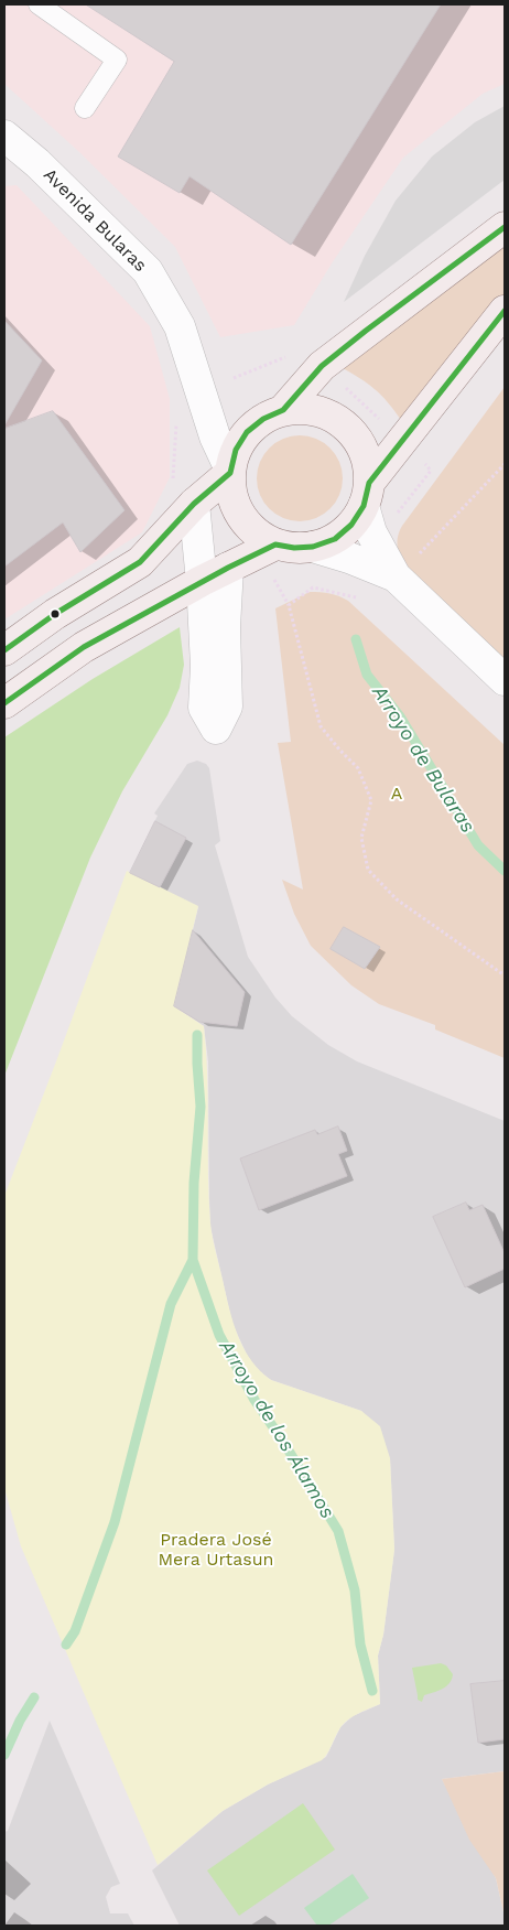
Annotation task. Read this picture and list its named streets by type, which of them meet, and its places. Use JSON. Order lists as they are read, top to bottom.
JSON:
{
  "streets": {
    "street": ["Avenida Bularas"]
  },
  "water": ["Arroyo de Bularas", "Arroyo de los Álamos"],
  "parks": ["A", "Pradera José Mera Urtasun"]
}
